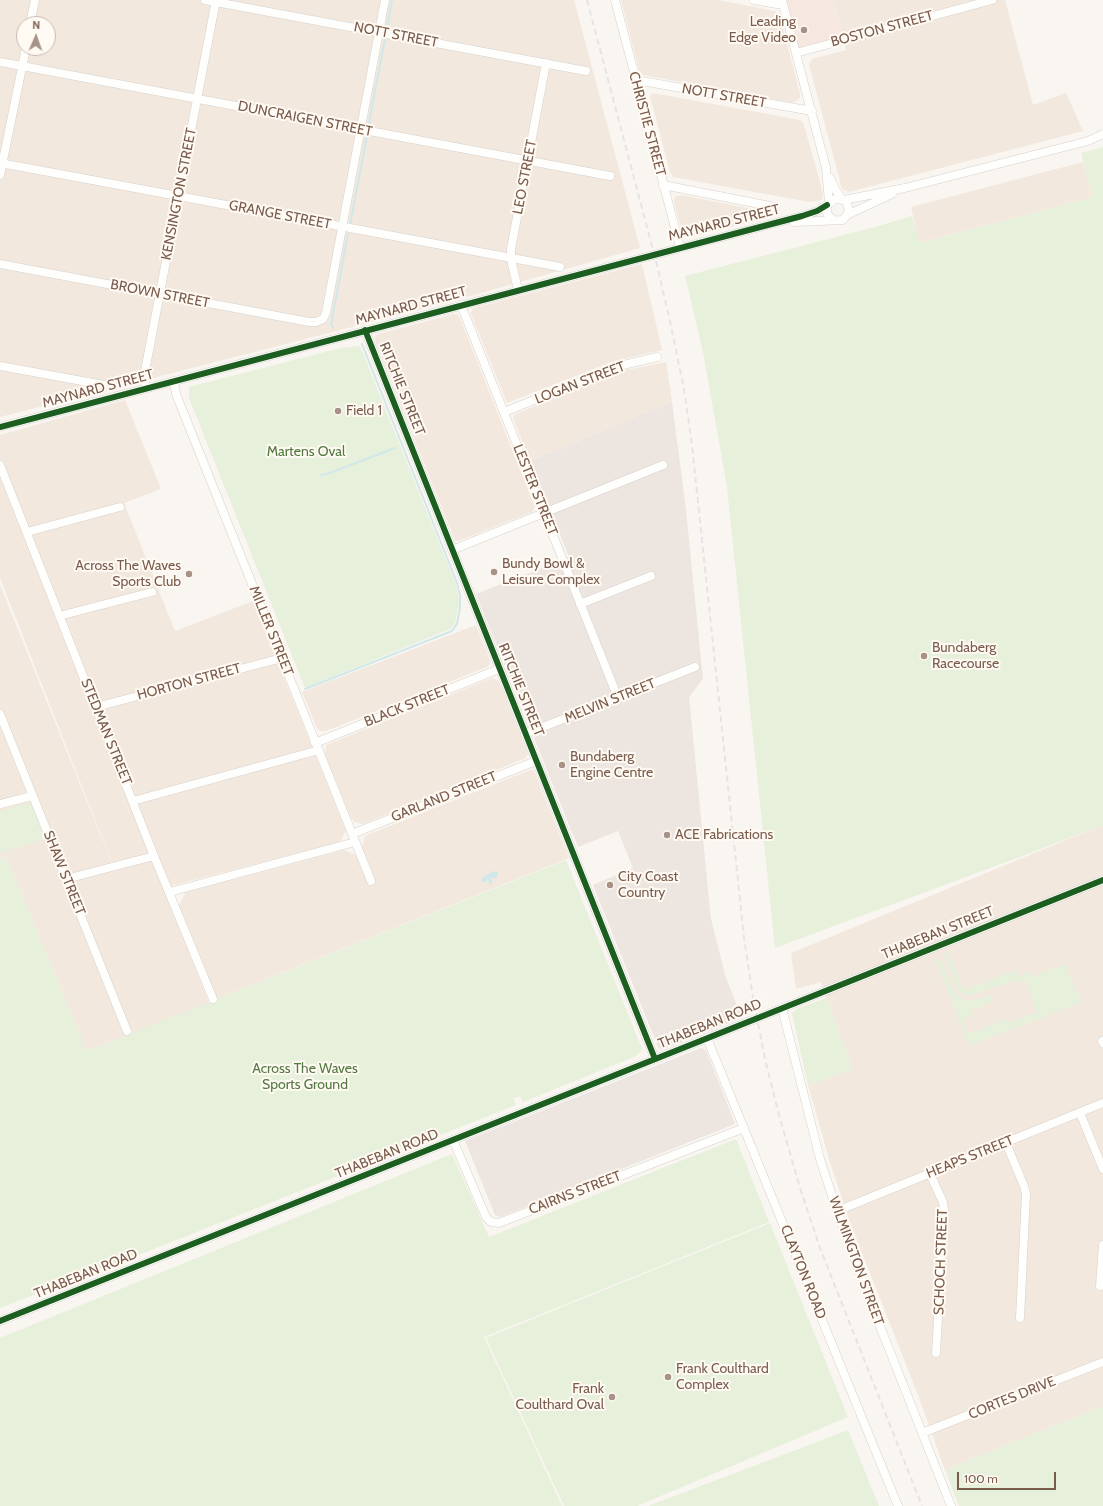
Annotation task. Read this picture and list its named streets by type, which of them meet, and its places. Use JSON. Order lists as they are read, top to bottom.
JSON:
{
  "streets": {
    "street": [
      "BOSTON STREET",
      "NOTT STREET",
      "DUNCRAIGEN STREET",
      "CHRISTIE STREET",
      "LEO STREET",
      "KENSINGTON STREET",
      "GRANGE STREET",
      "MAYNARD STREET",
      "BROWN STREET",
      "LOGAN STREET",
      "RITCHIE STREET",
      "LESTER STREET",
      "MILLER STREET",
      "HORTON STREET",
      "MELVIN STREET",
      "BLACK STREET",
      "STEDMAN STREET",
      "GARLAND STREET",
      "SHAW STREET",
      "THABEBAN STREET",
      "THABEBAN ROAD",
      "HEAPS STREET",
      "CAIRNS STREET",
      "WILMINGTON STREET",
      "SCHOCH STREET",
      "CLAYTON ROAD",
      "CORTES DRIVE"
    ]
  },
  "crossings": [
    ["NOTT STREET", "CHRISTIE STREET"],
    ["NOTT STREET", "LEO STREET"],
    ["NOTT STREET", "KENSINGTON STREET"],
    ["DUNCRAIGEN STREET", "LEO STREET"],
    ["DUNCRAIGEN STREET", "KENSINGTON STREET"],
    ["CHRISTIE STREET", "MAYNARD STREET"],
    ["LEO STREET", "GRANGE STREET"],
    ["LEO STREET", "MAYNARD STREET"],
    ["KENSINGTON STREET", "GRANGE STREET"],
    ["KENSINGTON STREET", "MAYNARD STREET"],
    ["KENSINGTON STREET", "BROWN STREET"],
    ["GRANGE STREET", "BROWN STREET"],
    ["MAYNARD STREET", "RITCHIE STREET"],
    ["MAYNARD STREET", "LESTER STREET"],
    ["MAYNARD STREET", "MILLER STREET"],
    ["LOGAN STREET", "LESTER STREET"],
    ["RITCHIE STREET", "MELVIN STREET"],
    ["RITCHIE STREET", "BLACK STREET"],
    ["RITCHIE STREET", "GARLAND STREET"],
    ["RITCHIE STREET", "THABEBAN ROAD"],
    ["LESTER STREET", "MELVIN STREET"],
    ["MILLER STREET", "HORTON STREET"],
    ["MILLER STREET", "BLACK STREET"],
    ["MILLER STREET", "GARLAND STREET"],
    ["HORTON STREET", "STEDMAN STREET"],
    ["BLACK STREET", "STEDMAN STREET"],
    ["THABEBAN STREET", "THABEBAN ROAD"],
    ["THABEBAN STREET", "WILMINGTON STREET"],
    ["THABEBAN ROAD", "CAIRNS STREET"],
    ["THABEBAN ROAD", "WILMINGTON STREET"],
    ["THABEBAN ROAD", "CLAYTON ROAD"],
    ["HEAPS STREET", "WILMINGTON STREET"],
    ["HEAPS STREET", "SCHOCH STREET"],
    ["CAIRNS STREET", "CLAYTON ROAD"],
    ["WILMINGTON STREET", "CORTES DRIVE"]
  ],
  "parks": ["Martens Oval", "Across The Waves Sports Ground"],
  "places": [
    "Leading Edge Video",
    "Field 1",
    "Bundy Bowl & Leisure Complex",
    "Across The Waves Sports Club",
    "Bundaberg Racecourse",
    "Bundaberg Engine Centre",
    "ACE Fabrications",
    "City Coast Country",
    "Frank Coulthard Complex",
    "Frank Coulthard Oval"
  ],
  "scale_bar": "100 m",
  "north": "top"
}
